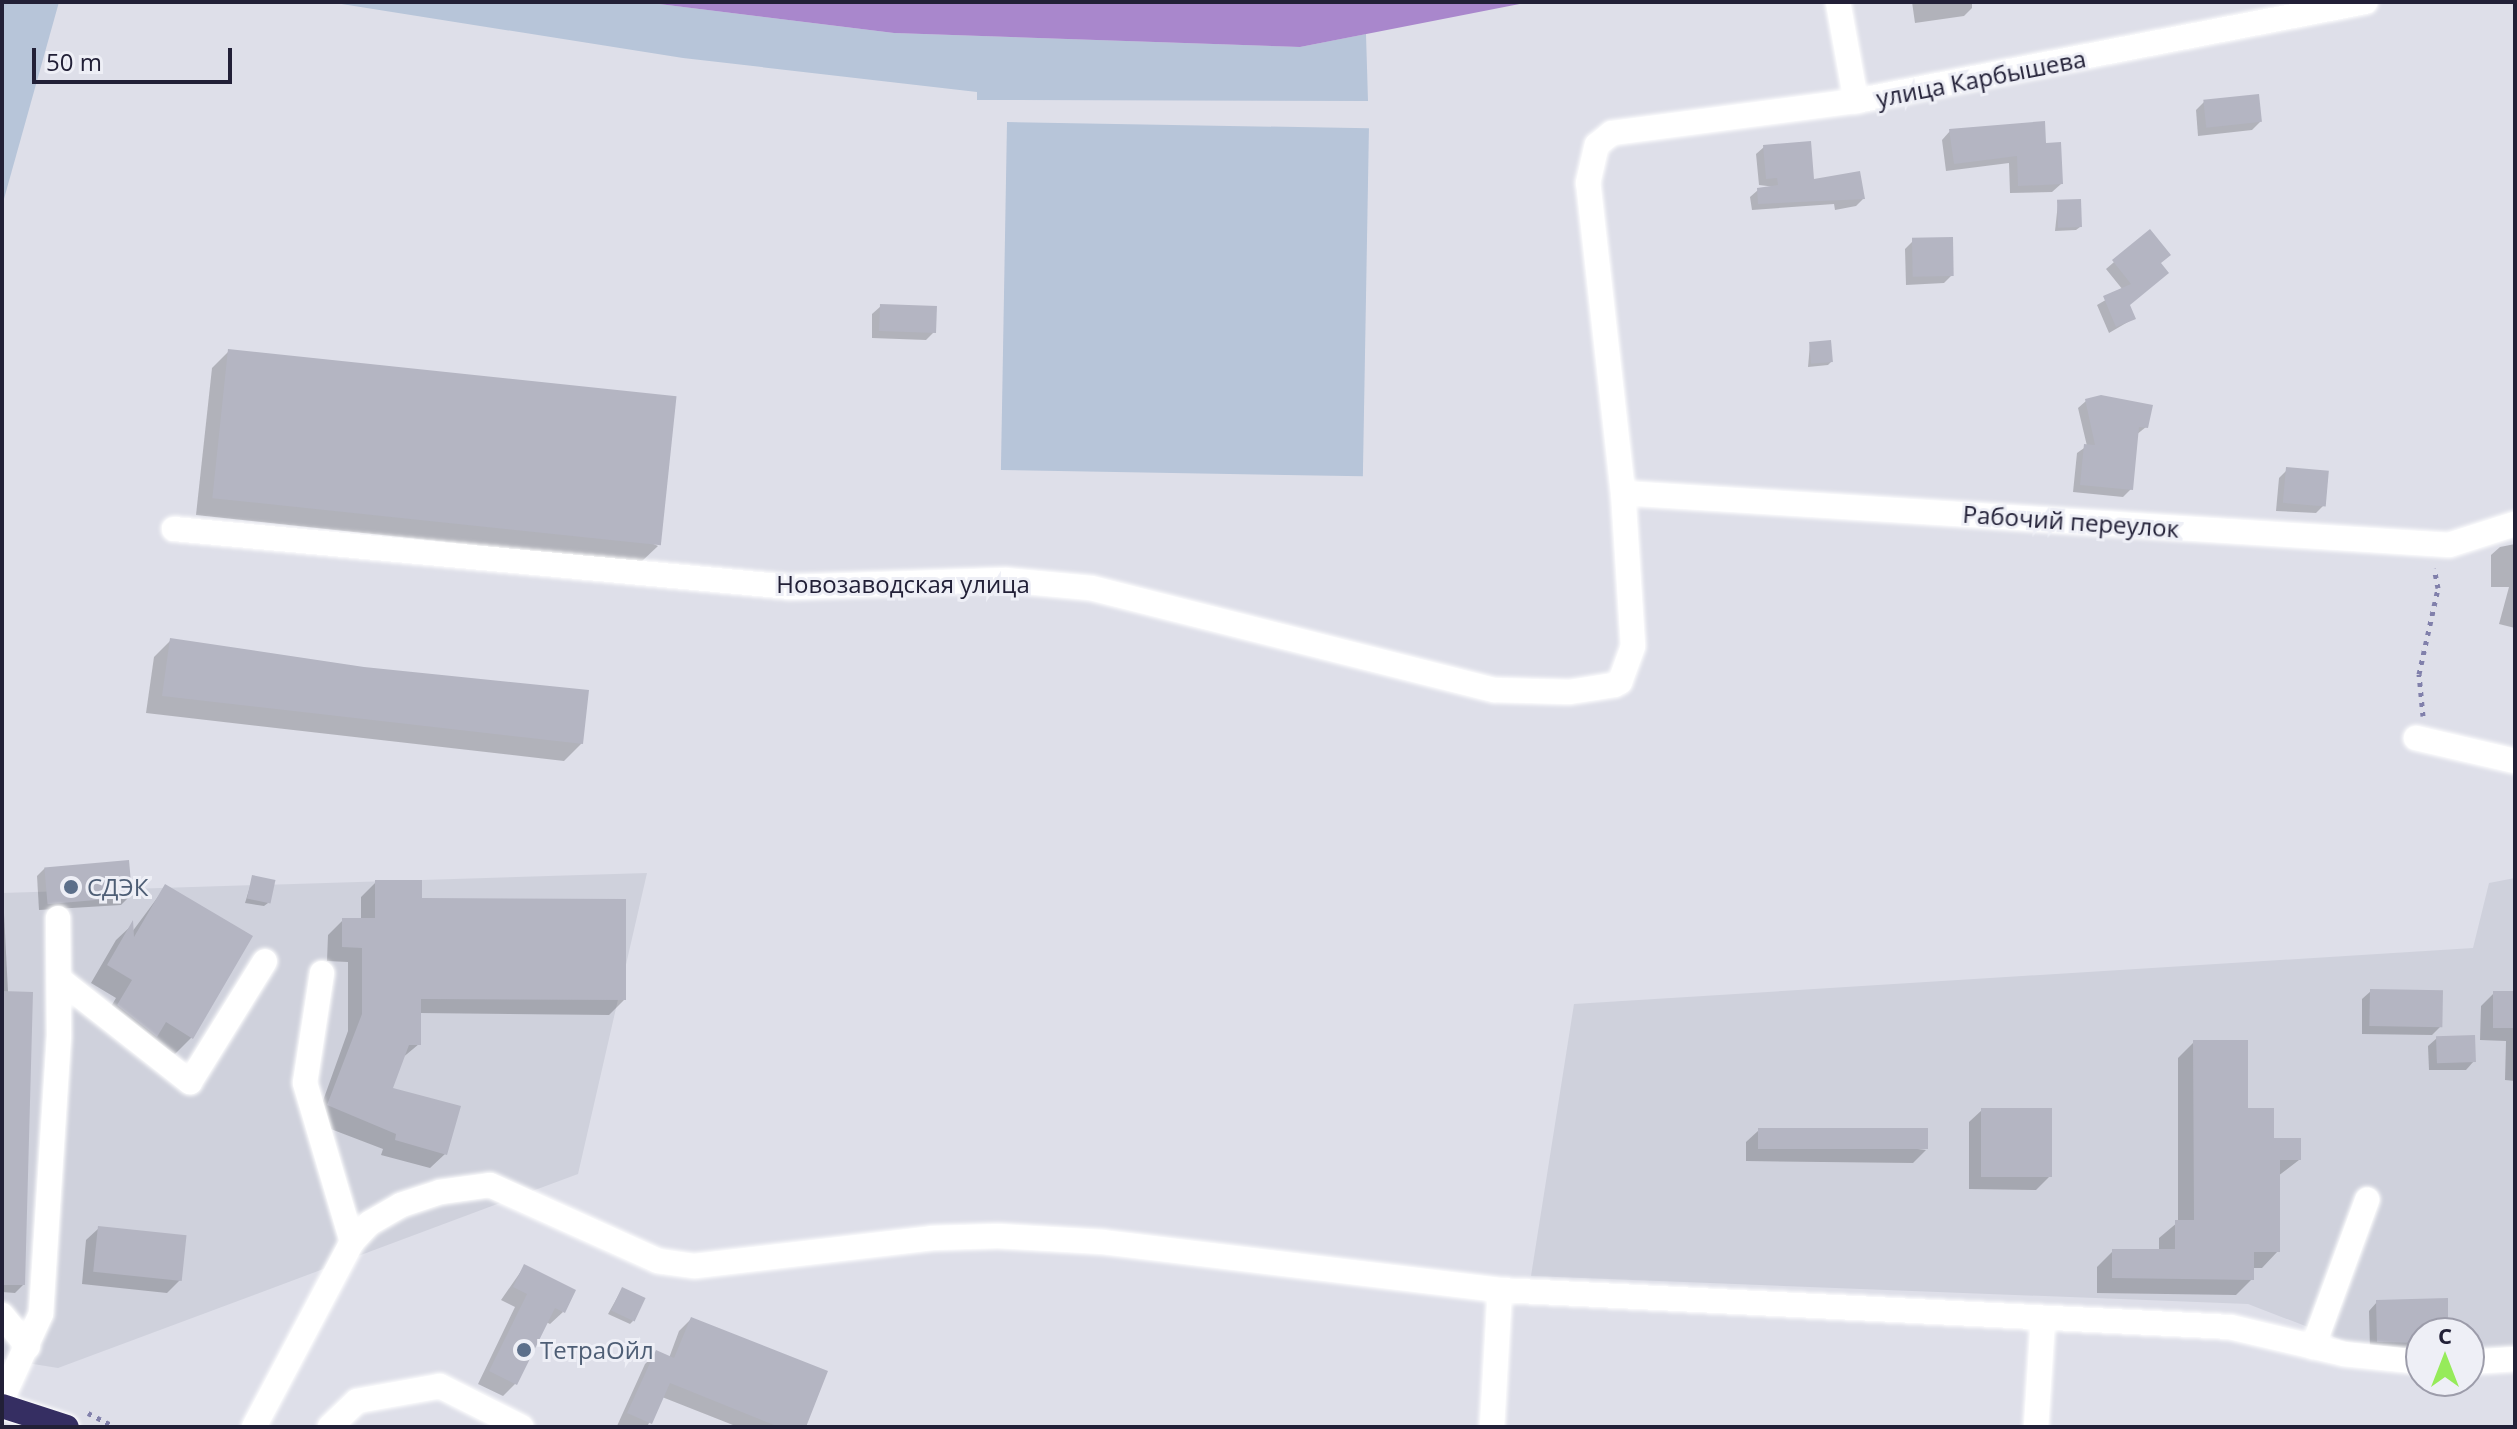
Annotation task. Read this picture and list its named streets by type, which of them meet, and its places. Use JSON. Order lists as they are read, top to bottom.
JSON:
{
  "streets": {
    "street": ["улица Карбышева", "Рабочий переулок", "Новозаводская улица"]
  },
  "crossings": [
    ["улица Карбышева", "Рабочий переулок"],
    ["улица Карбышева", "Новозаводская улица"],
    ["Рабочий переулок", "Новозаводская улица"]
  ],
  "places": ["СДЭК", "ТетраОйл"],
  "scale_bar": "50 m",
  "north": "top"
}
